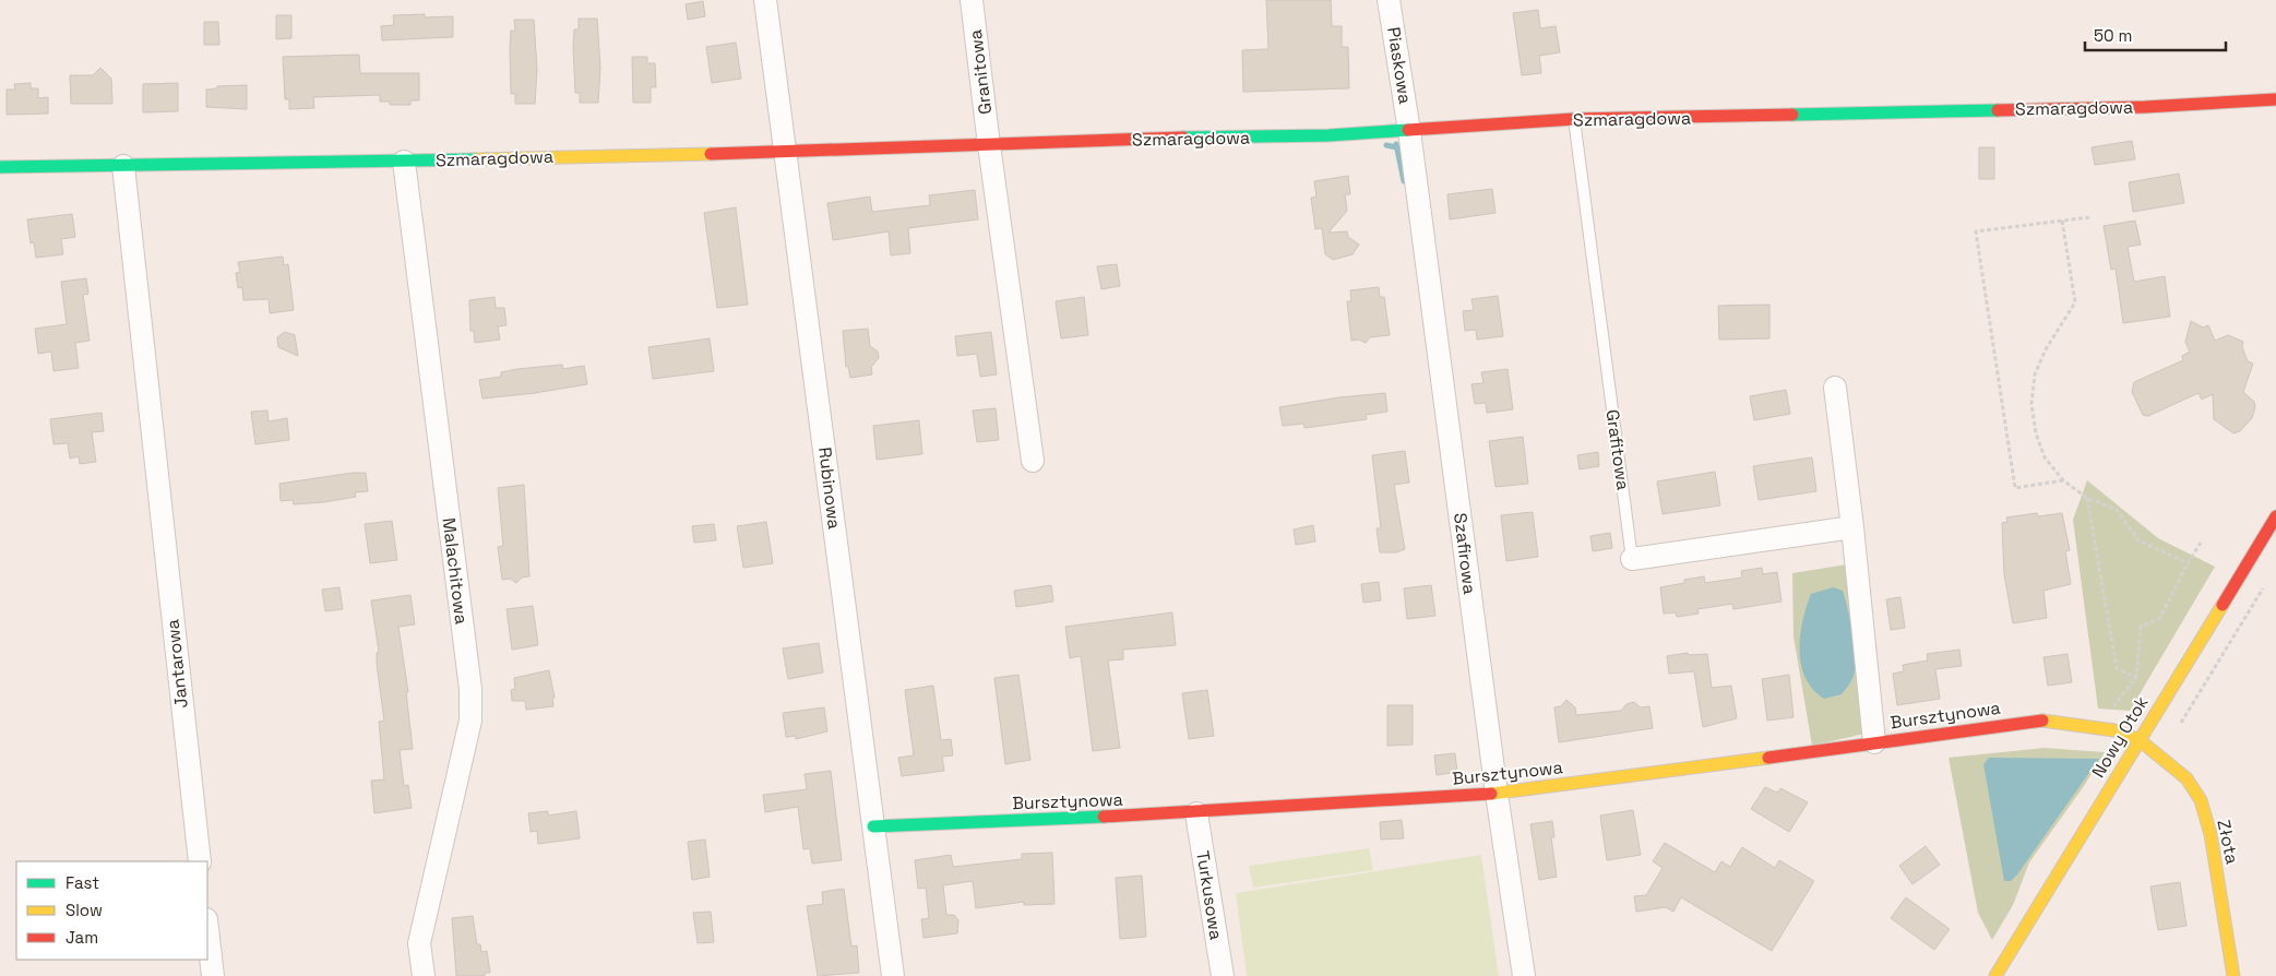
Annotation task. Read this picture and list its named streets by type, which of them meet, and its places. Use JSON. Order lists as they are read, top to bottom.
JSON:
{
  "streets": {
    "street": [
      "Piaskowa",
      "Granitowa",
      "Szmaragdowa",
      "Grafitowa",
      "Rubinowa",
      "Szafirowa",
      "Malachitowa",
      "Jantarowa",
      "Bursztynowa",
      "Nowy Otok",
      "Złota",
      "Turkusowa"
    ]
  },
  "crossings": [
    ["Piaskowa", "Szmaragdowa"],
    ["Piaskowa", "Szafirowa"],
    ["Granitowa", "Szmaragdowa"],
    ["Szmaragdowa", "Grafitowa"],
    ["Szmaragdowa", "Rubinowa"],
    ["Szmaragdowa", "Szafirowa"],
    ["Szmaragdowa", "Malachitowa"],
    ["Szmaragdowa", "Jantarowa"],
    ["Rubinowa", "Bursztynowa"],
    ["Szafirowa", "Bursztynowa"],
    ["Bursztynowa", "Nowy Otok"],
    ["Bursztynowa", "Złota"],
    ["Bursztynowa", "Turkusowa"],
    ["Nowy Otok", "Złota"]
  ],
  "legend": ["Fast", "Slow", "Jam"],
  "scale_bar": "50 m"
}
